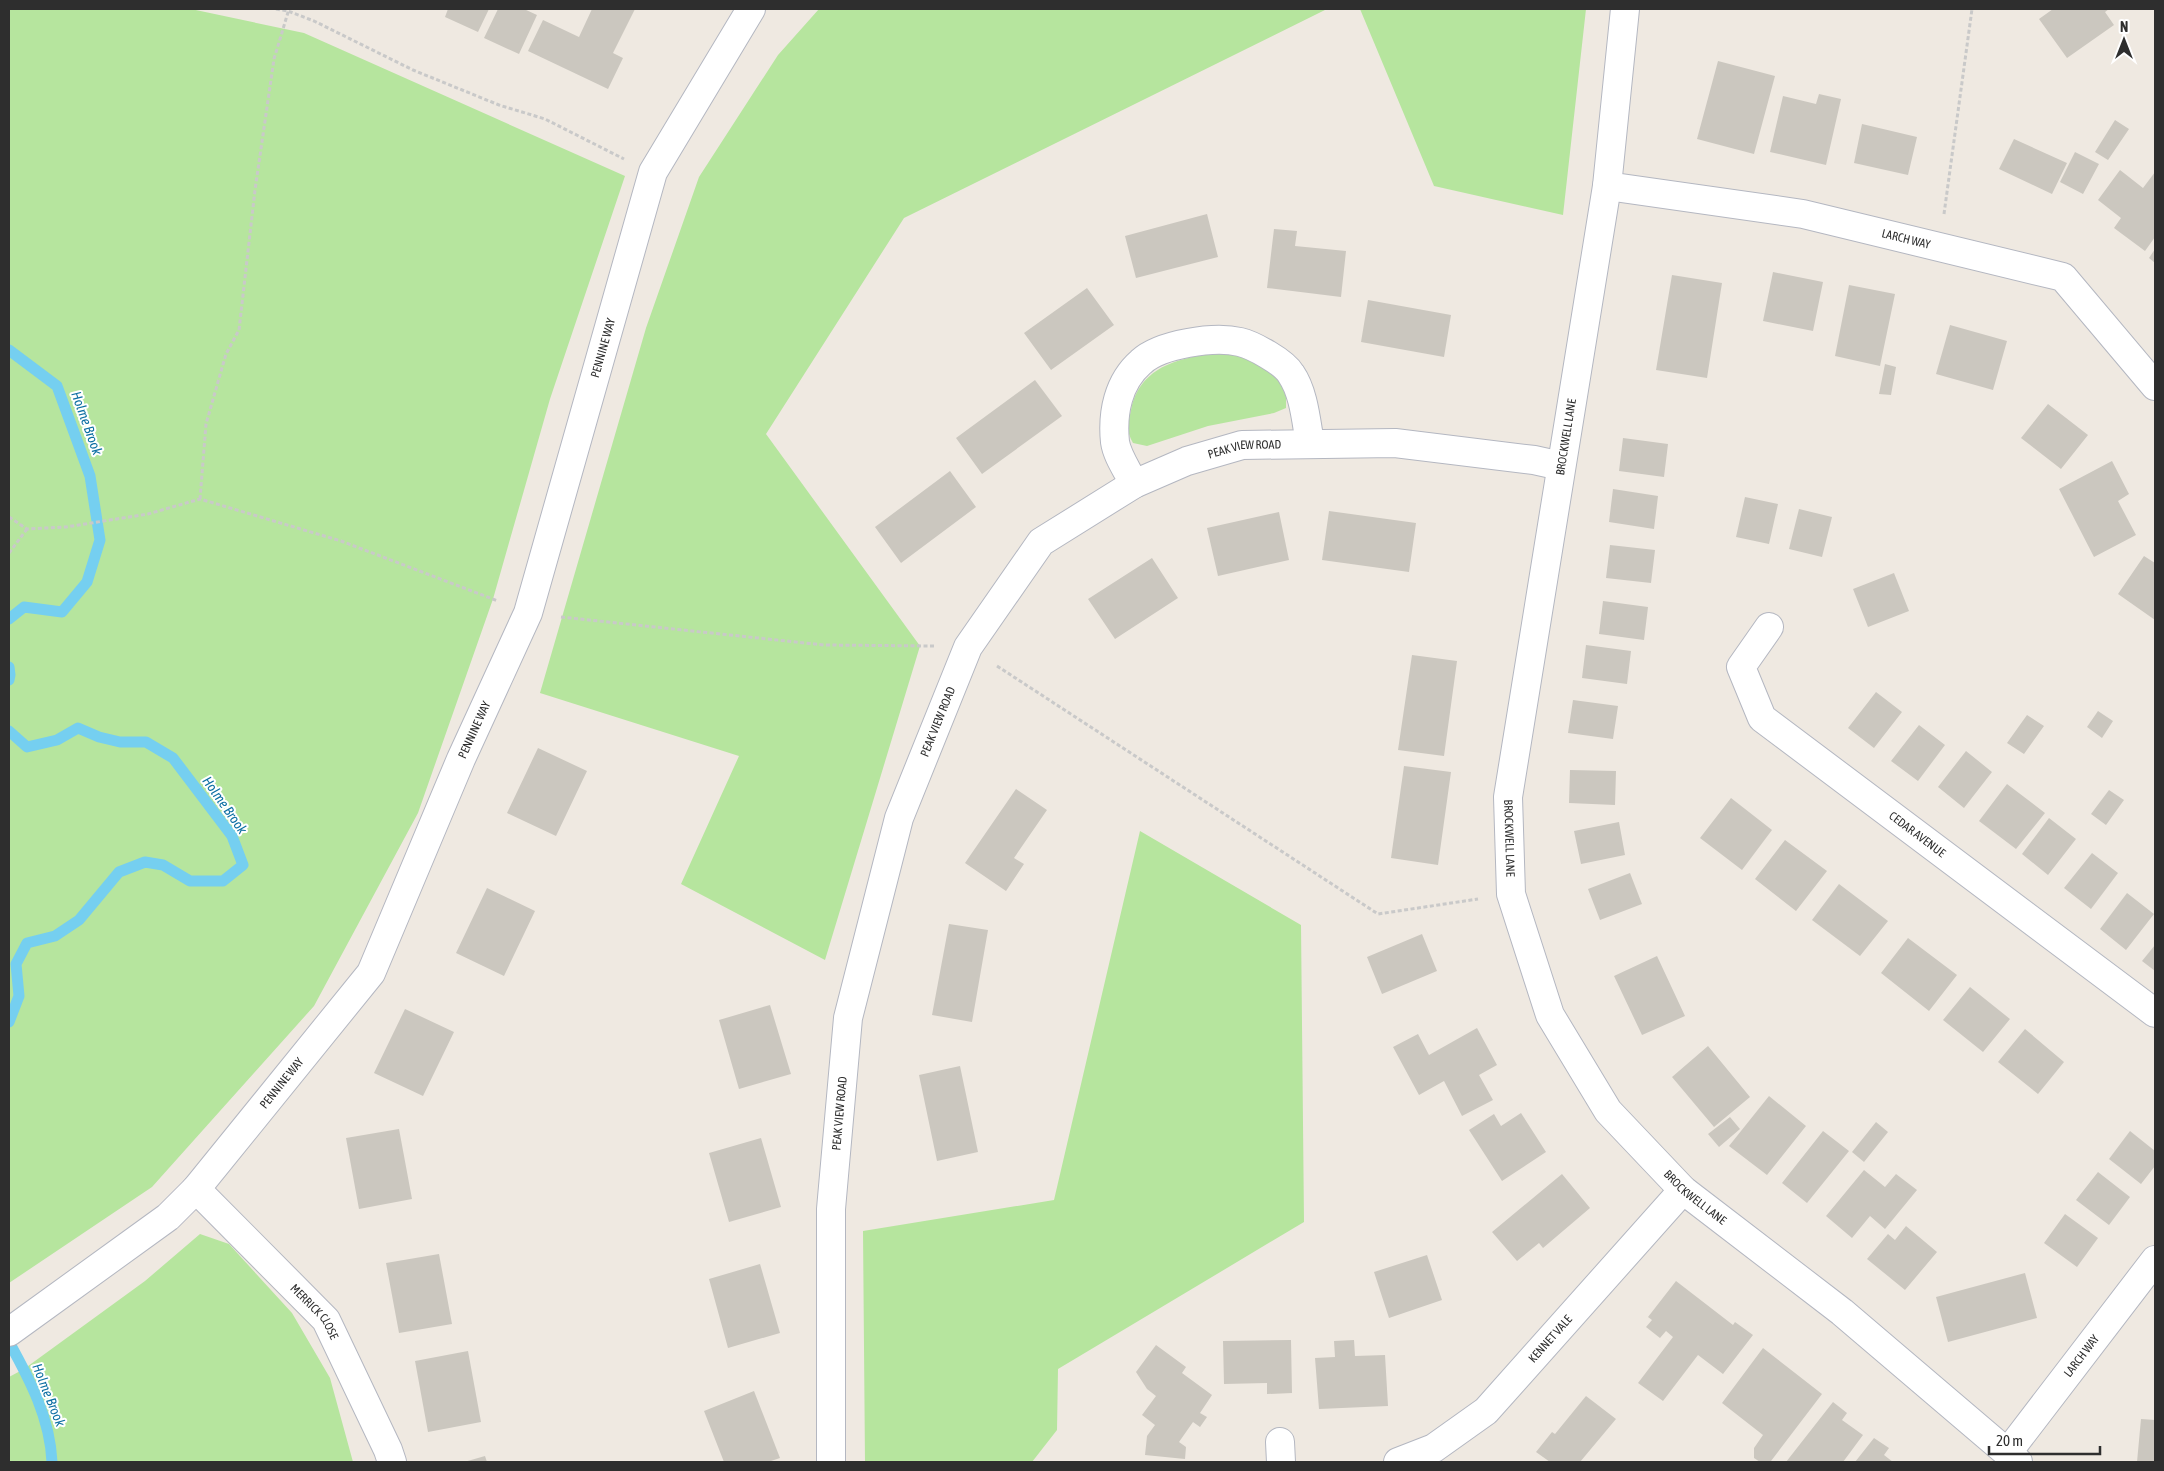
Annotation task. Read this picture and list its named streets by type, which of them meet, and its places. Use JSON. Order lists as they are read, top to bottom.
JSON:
{
  "streets": {
    "street": [
      "LARCH WAY",
      "PENNINE WAY",
      "BROCKWELL LANE",
      "PEAK VIEW ROAD",
      "CEDAR AVENUE",
      "MERRICK CLOSE",
      "KENNET VALE"
    ]
  },
  "crossings": [
    ["LARCH WAY", "BROCKWELL LANE"],
    ["PENNINE WAY", "MERRICK CLOSE"],
    ["BROCKWELL LANE", "PEAK VIEW ROAD"],
    ["BROCKWELL LANE", "KENNET VALE"]
  ],
  "water": ["Holme Brook"],
  "scale_bar": "20 m",
  "north": "top"
}
